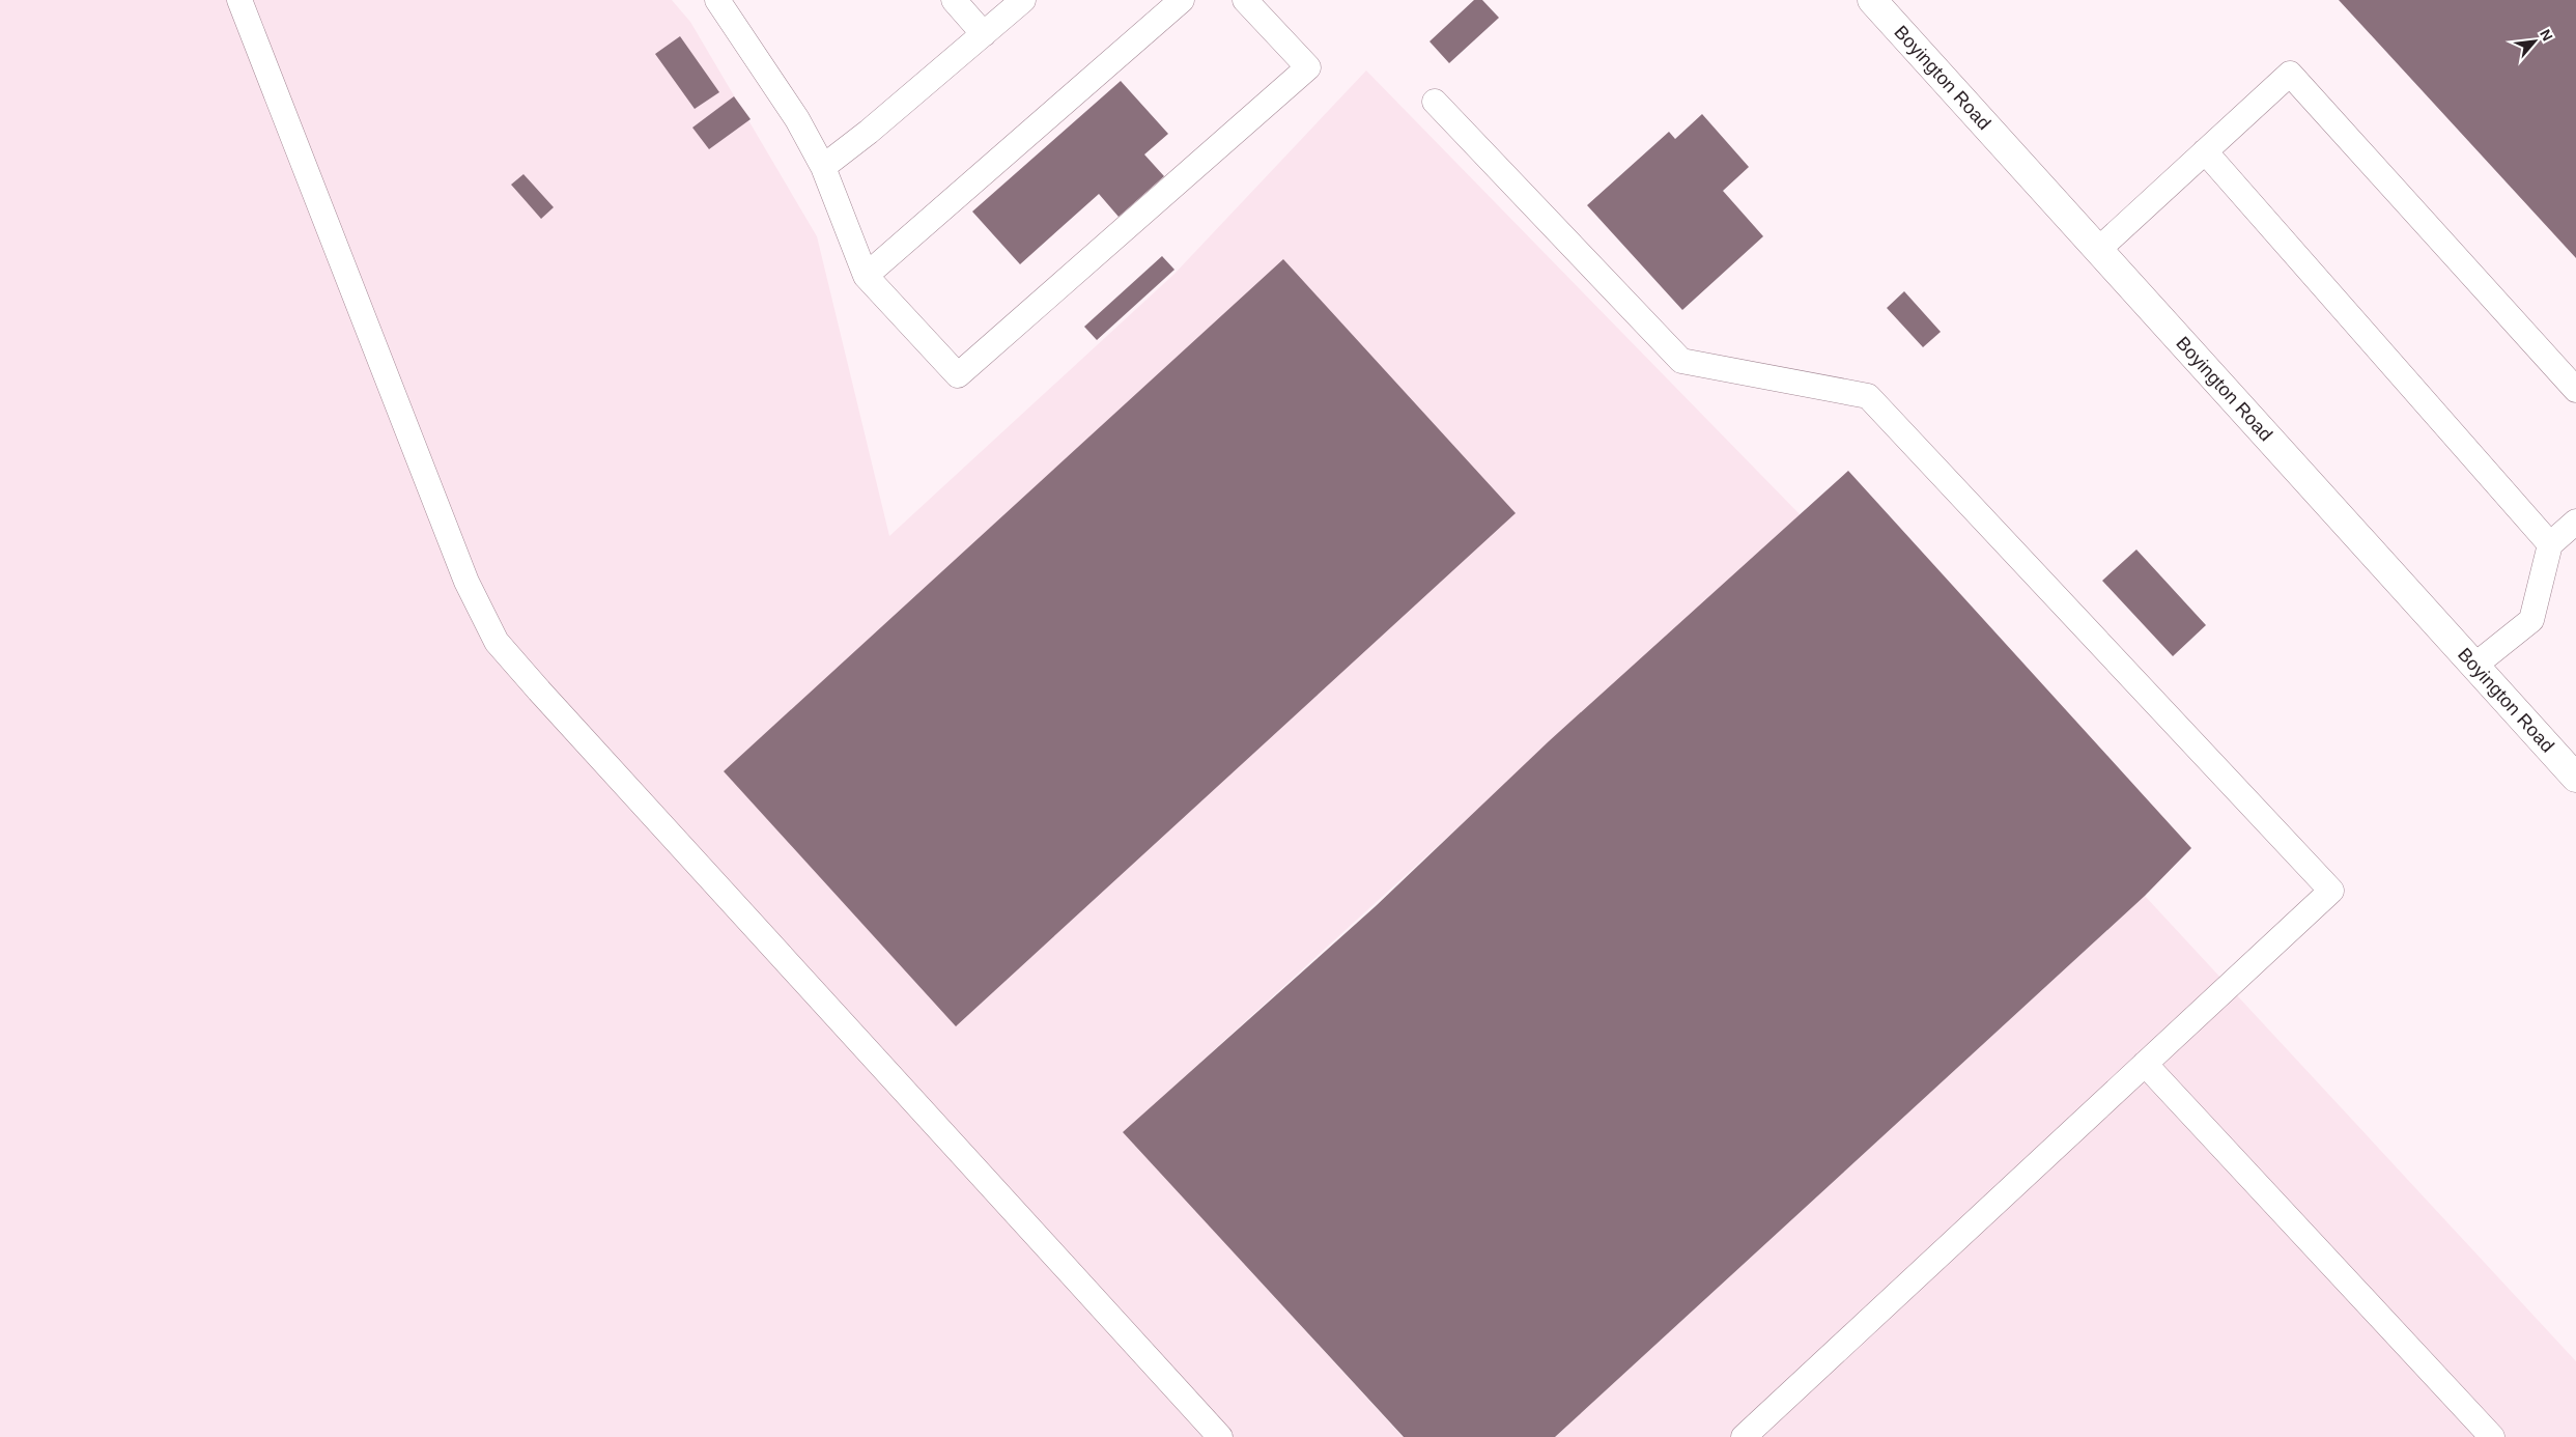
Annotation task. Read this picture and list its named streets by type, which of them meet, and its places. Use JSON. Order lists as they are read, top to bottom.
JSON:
{
  "streets": {
    "street": ["Boyington Road"]
  },
  "north": "top right"
}
